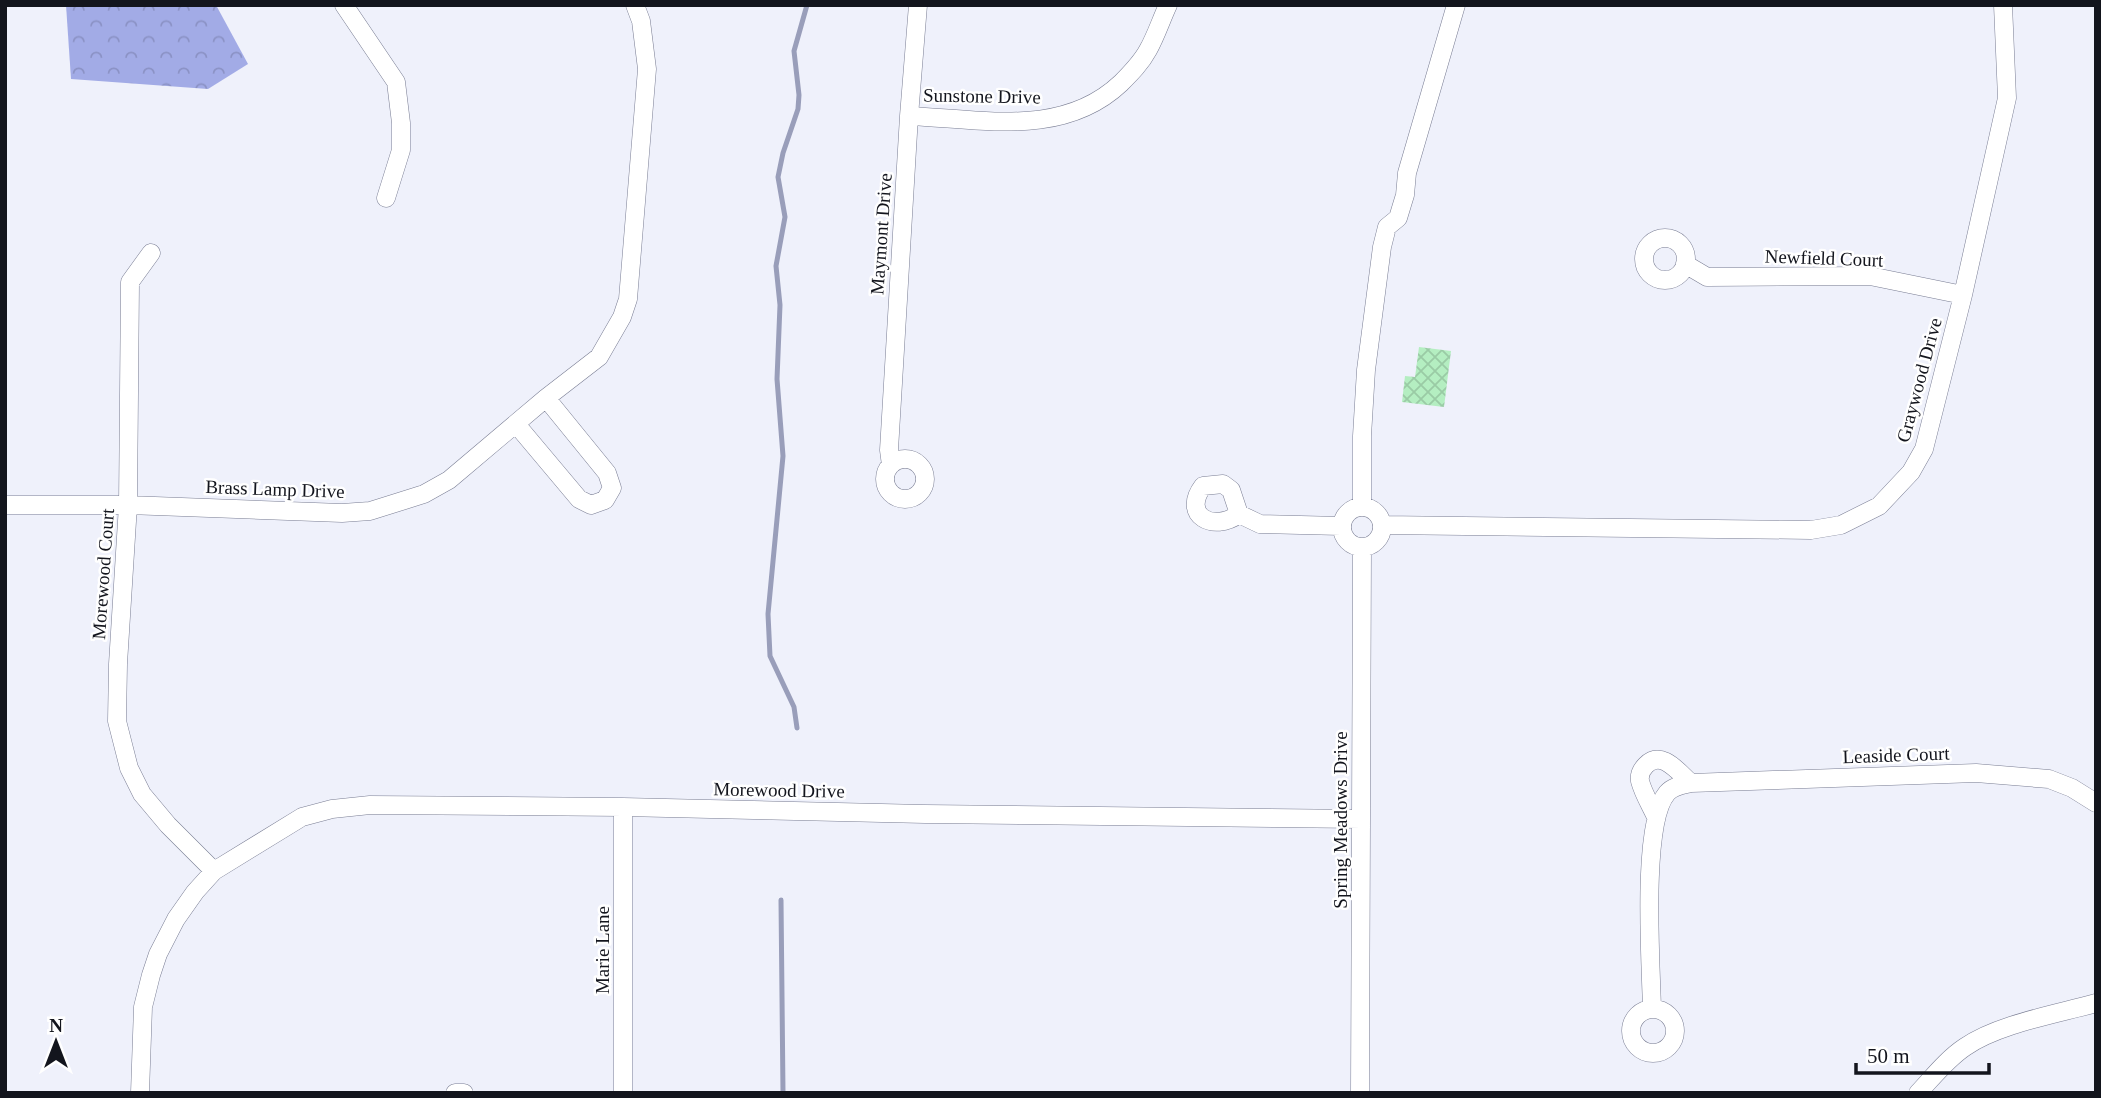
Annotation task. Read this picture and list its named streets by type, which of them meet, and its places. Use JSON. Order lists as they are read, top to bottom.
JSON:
{
  "streets": {
    "street": [
      "Sunstone Drive",
      "Maymont Drive",
      "Newfield Court",
      "Graywood Drive",
      "Brass Lamp Drive",
      "Morewood Court",
      "Leaside Court",
      "Morewood Drive",
      "Spring Meadows Drive",
      "Marie Lane"
    ]
  },
  "crossings": [
    ["Sunstone Drive", "Maymont Drive"],
    ["Newfield Court", "Graywood Drive"],
    ["Graywood Drive", "Spring Meadows Drive"],
    ["Brass Lamp Drive", "Morewood Court"],
    ["Morewood Court", "Morewood Drive"],
    ["Morewood Drive", "Spring Meadows Drive"],
    ["Morewood Drive", "Marie Lane"]
  ],
  "scale_bar": "50 m",
  "north": "top"
}
